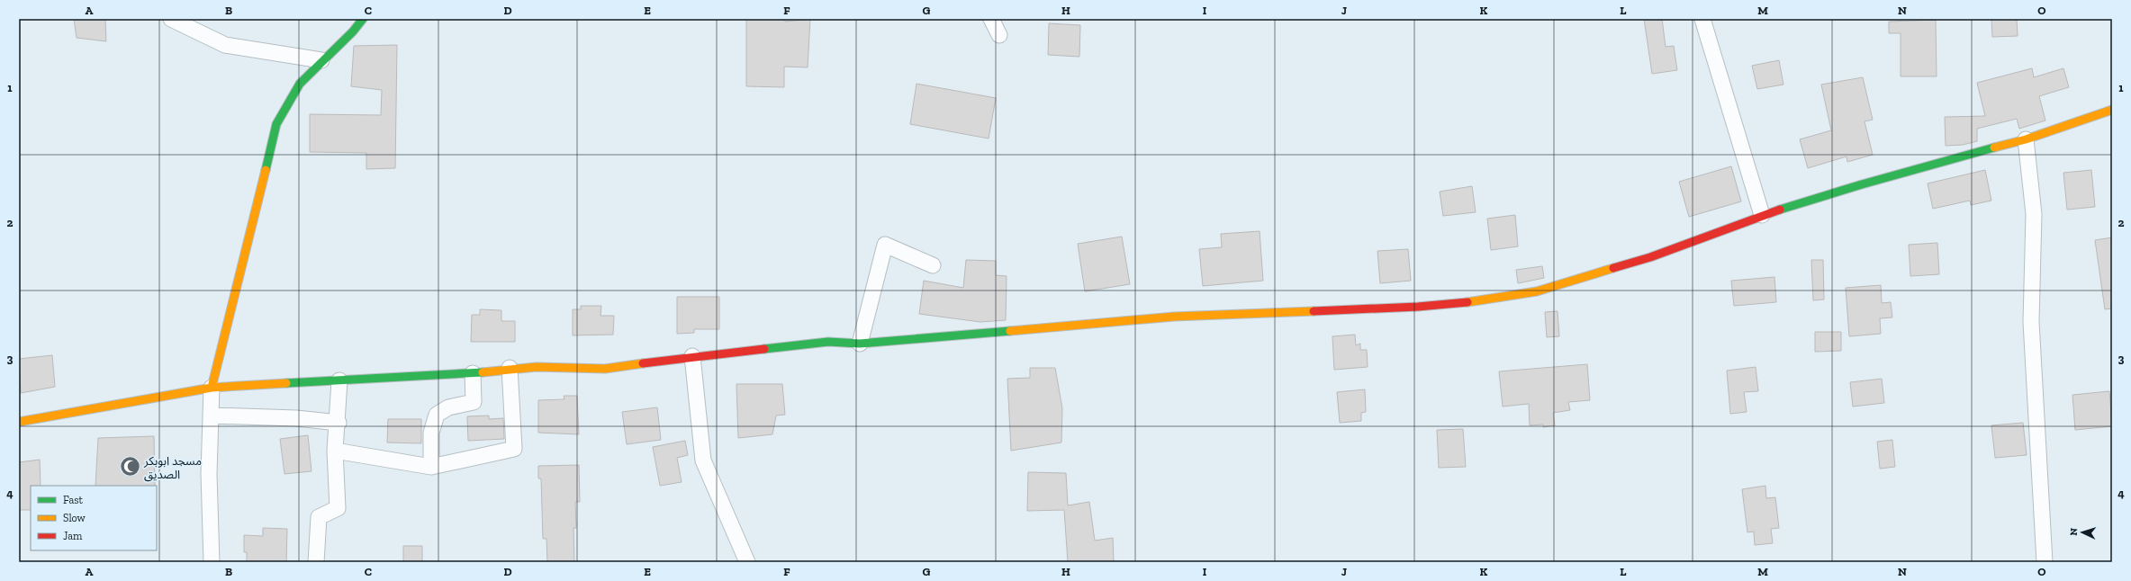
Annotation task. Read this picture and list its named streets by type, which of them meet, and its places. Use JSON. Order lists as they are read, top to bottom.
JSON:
{
  "places": {
    "mosque": ["مسجد ابوبكر الصديق"]
  },
  "legend": ["Fast", "Slow", "Jam"],
  "north": "left",
  "grid": {
    "columns": [
      "A",
      "B",
      "C",
      "D",
      "E",
      "F",
      "G",
      "H",
      "I",
      "J",
      "K",
      "L",
      "M",
      "N",
      "O"
    ],
    "rows": [
      "1",
      "2",
      "3",
      "4"
    ]
  }
}
